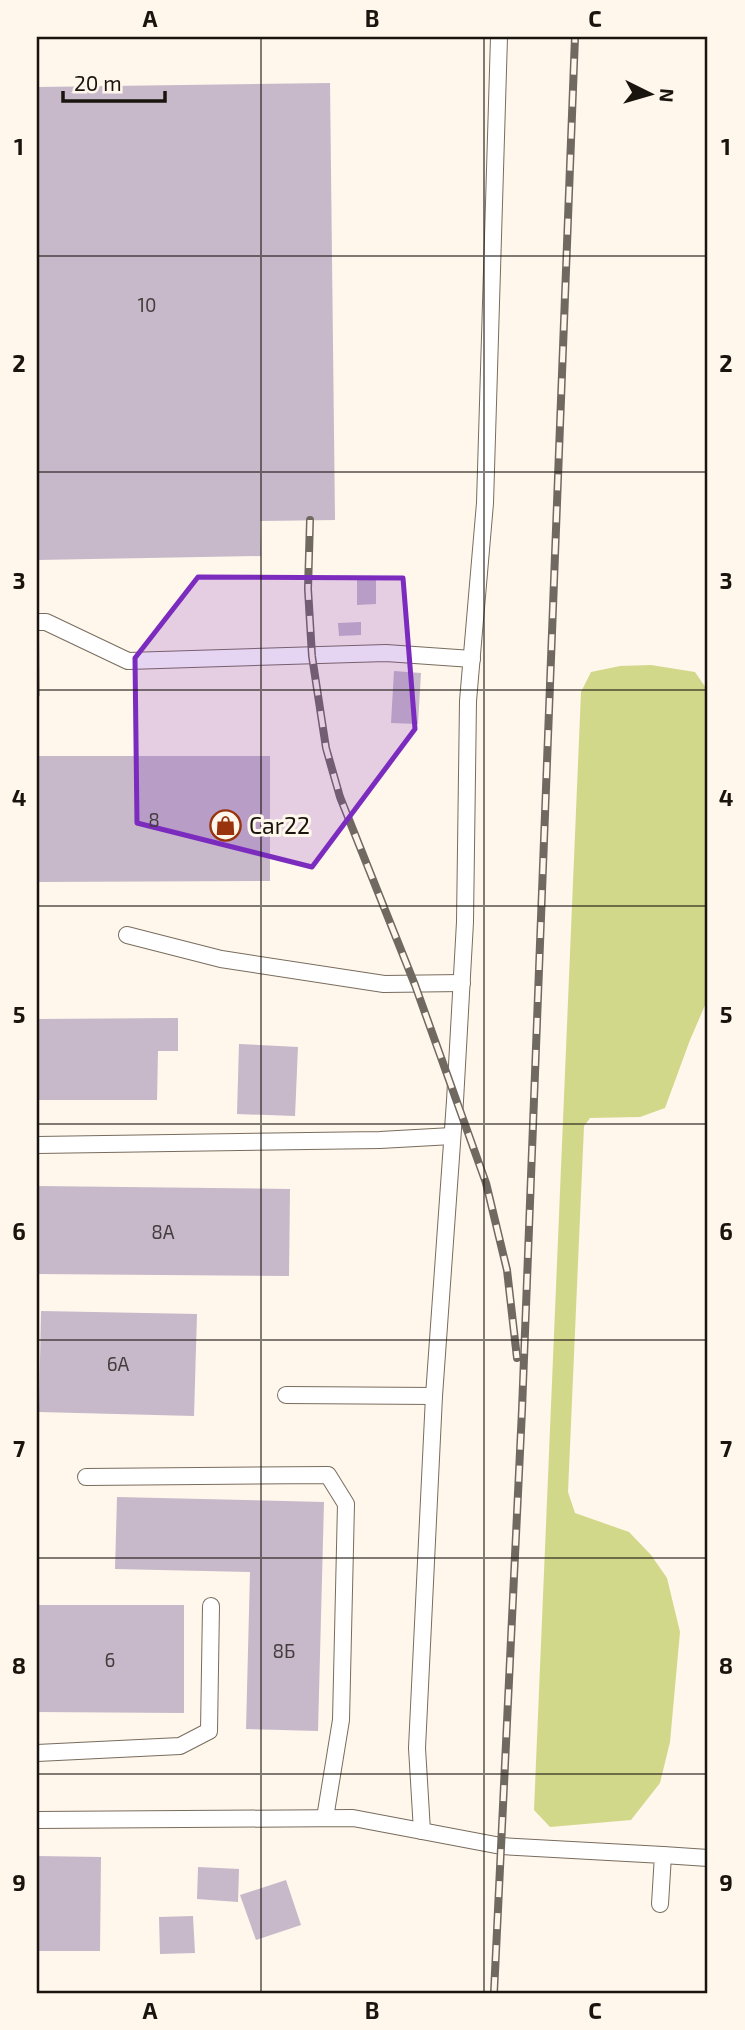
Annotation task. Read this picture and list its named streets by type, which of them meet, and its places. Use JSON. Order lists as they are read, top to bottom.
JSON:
{
  "places": {
    "shop": ["Car22"]
  },
  "house_numbers": [
    "10",
    "8",
    "8А",
    "6А",
    "8Б",
    "6"
  ],
  "scale_bar": "20 m",
  "north": "right",
  "grid": {
    "columns": ["A", "B", "C"],
    "rows": [
      "1",
      "2",
      "3",
      "4",
      "5",
      "6",
      "7",
      "8",
      "9"
    ]
  }
}
